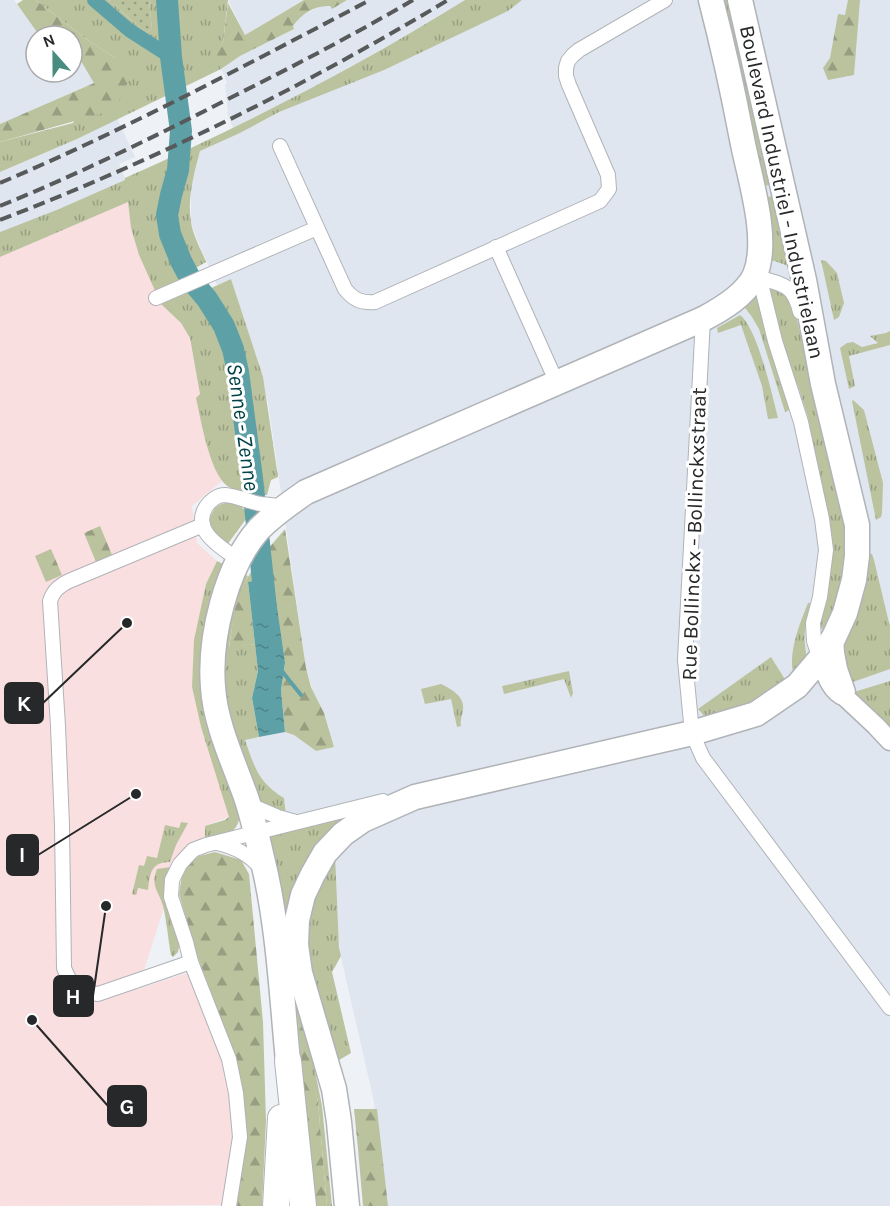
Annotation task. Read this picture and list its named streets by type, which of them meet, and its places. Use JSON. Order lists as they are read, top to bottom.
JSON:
{
  "streets": {
    "highway": ["Boulevard Industriel - Industrielaan"],
    "street": ["Rue Bollinckx - Bollinckxstraat"]
  },
  "water": ["Senne - Zenne"],
  "places": [
    "K",
    "I",
    "H",
    "G"
  ],
  "north": "top"
}
